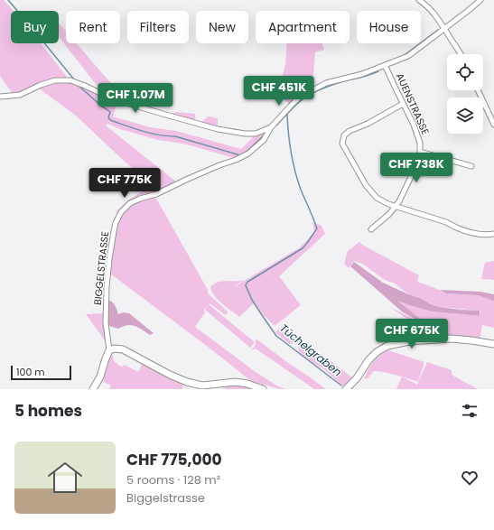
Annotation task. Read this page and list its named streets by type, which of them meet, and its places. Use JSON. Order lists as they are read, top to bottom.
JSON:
{
  "streets": {
    "street": ["AUENSTRASSE", "BIGGELSTRASSE"]
  },
  "crossings": [
    ["AUENSTRASSE", "BIGGELSTRASSE"]
  ],
  "water": ["Tüchelgraben"],
  "scale_bar": "100 m",
  "page": {
    "chip": [
      "Buy",
      "Rent",
      "Filters",
      "New",
      "Apartment",
      "House"
    ],
    "price": [
      "CHF 451K",
      "CHF 1.07M",
      "CHF 738K",
      "CHF 775K",
      "CHF 675K"
    ],
    "scale": "100 m",
    "heading": "5 homes",
    "list": [
      {
        "name": "CHF 775,000",
        "note": "5 rooms · 128 m² · Biggelstrasse"
      }
    ]
  }
}
